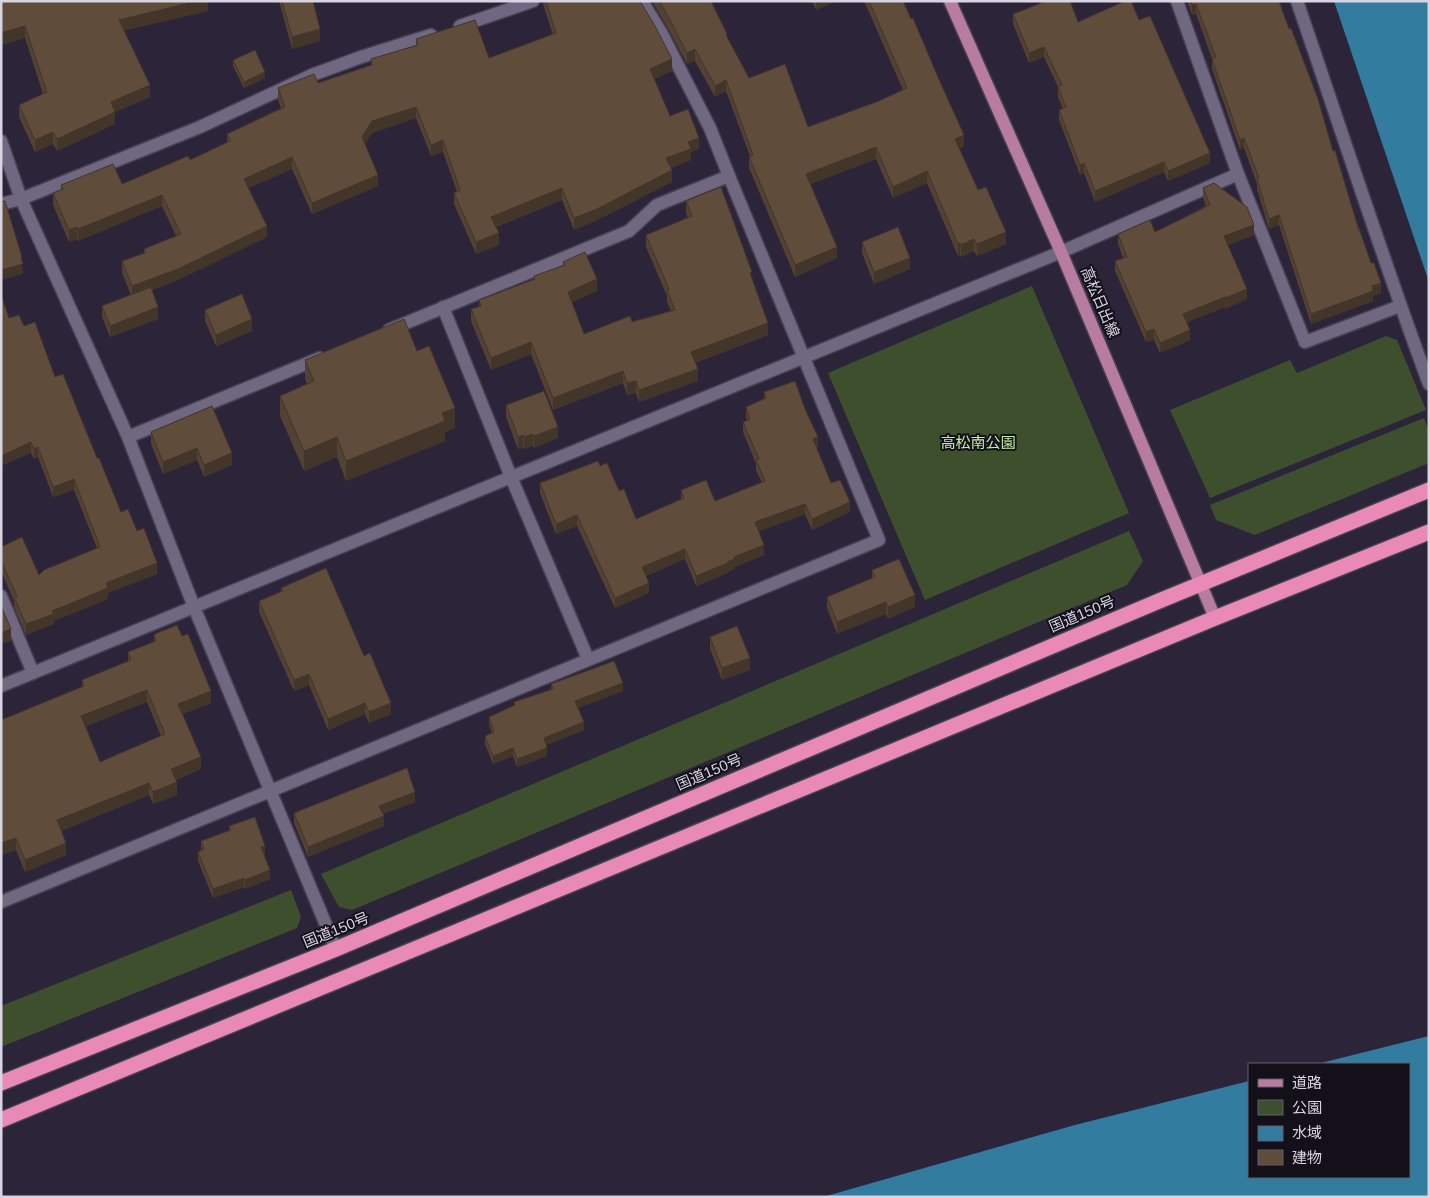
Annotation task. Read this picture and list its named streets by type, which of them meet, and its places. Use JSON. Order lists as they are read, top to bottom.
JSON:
{
  "streets": {
    "highway": ["国道150号"],
    "main road": ["高松日出線"]
  },
  "crossings": [
    ["高松日出線", "国道150号"]
  ],
  "parks": ["高松南公園"],
  "legend": [
    "道路",
    "公園",
    "水域",
    "建物"
  ]
}
